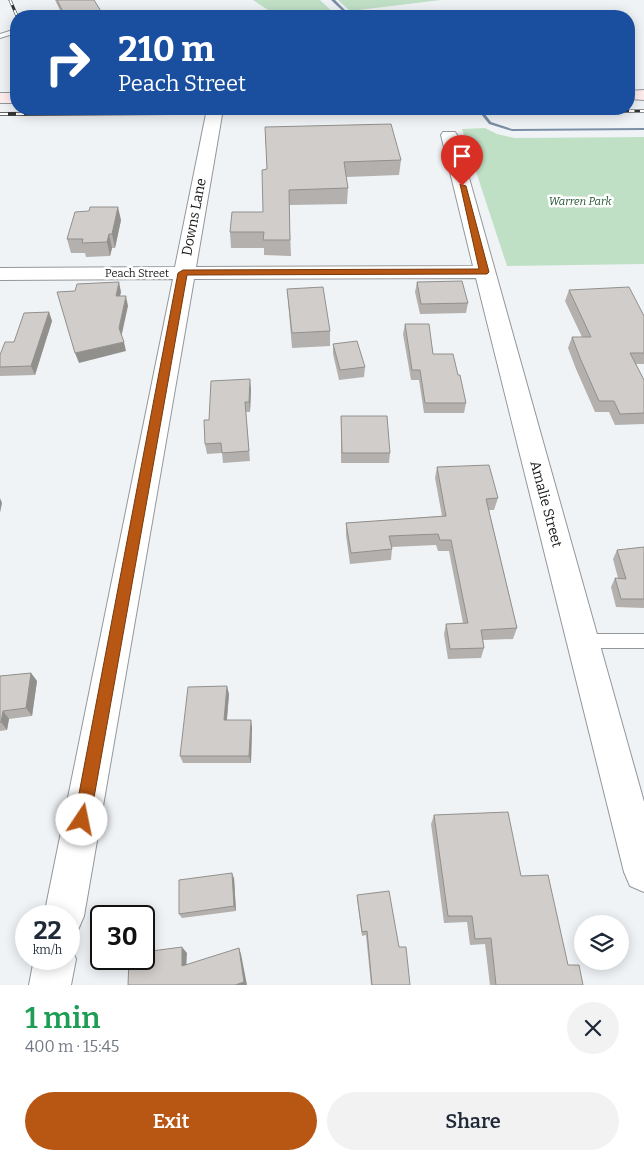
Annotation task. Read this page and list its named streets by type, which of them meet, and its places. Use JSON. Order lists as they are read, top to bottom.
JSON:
{
  "streets": {
    "street": ["Downs Lane", "Peach Street", "Amalie Street"]
  },
  "crossings": [
    ["Downs Lane", "Peach Street"],
    ["Peach Street", "Amalie Street"]
  ],
  "parks": ["Warren Park"],
  "page": {
    "turn": ["210 m", "Peach Street"],
    "speed": "22 km/h",
    "limit": "30",
    "heading": ["1 min", "400 m · 15:45"],
    "buttons": ["Exit", "Share"]
  }
}
